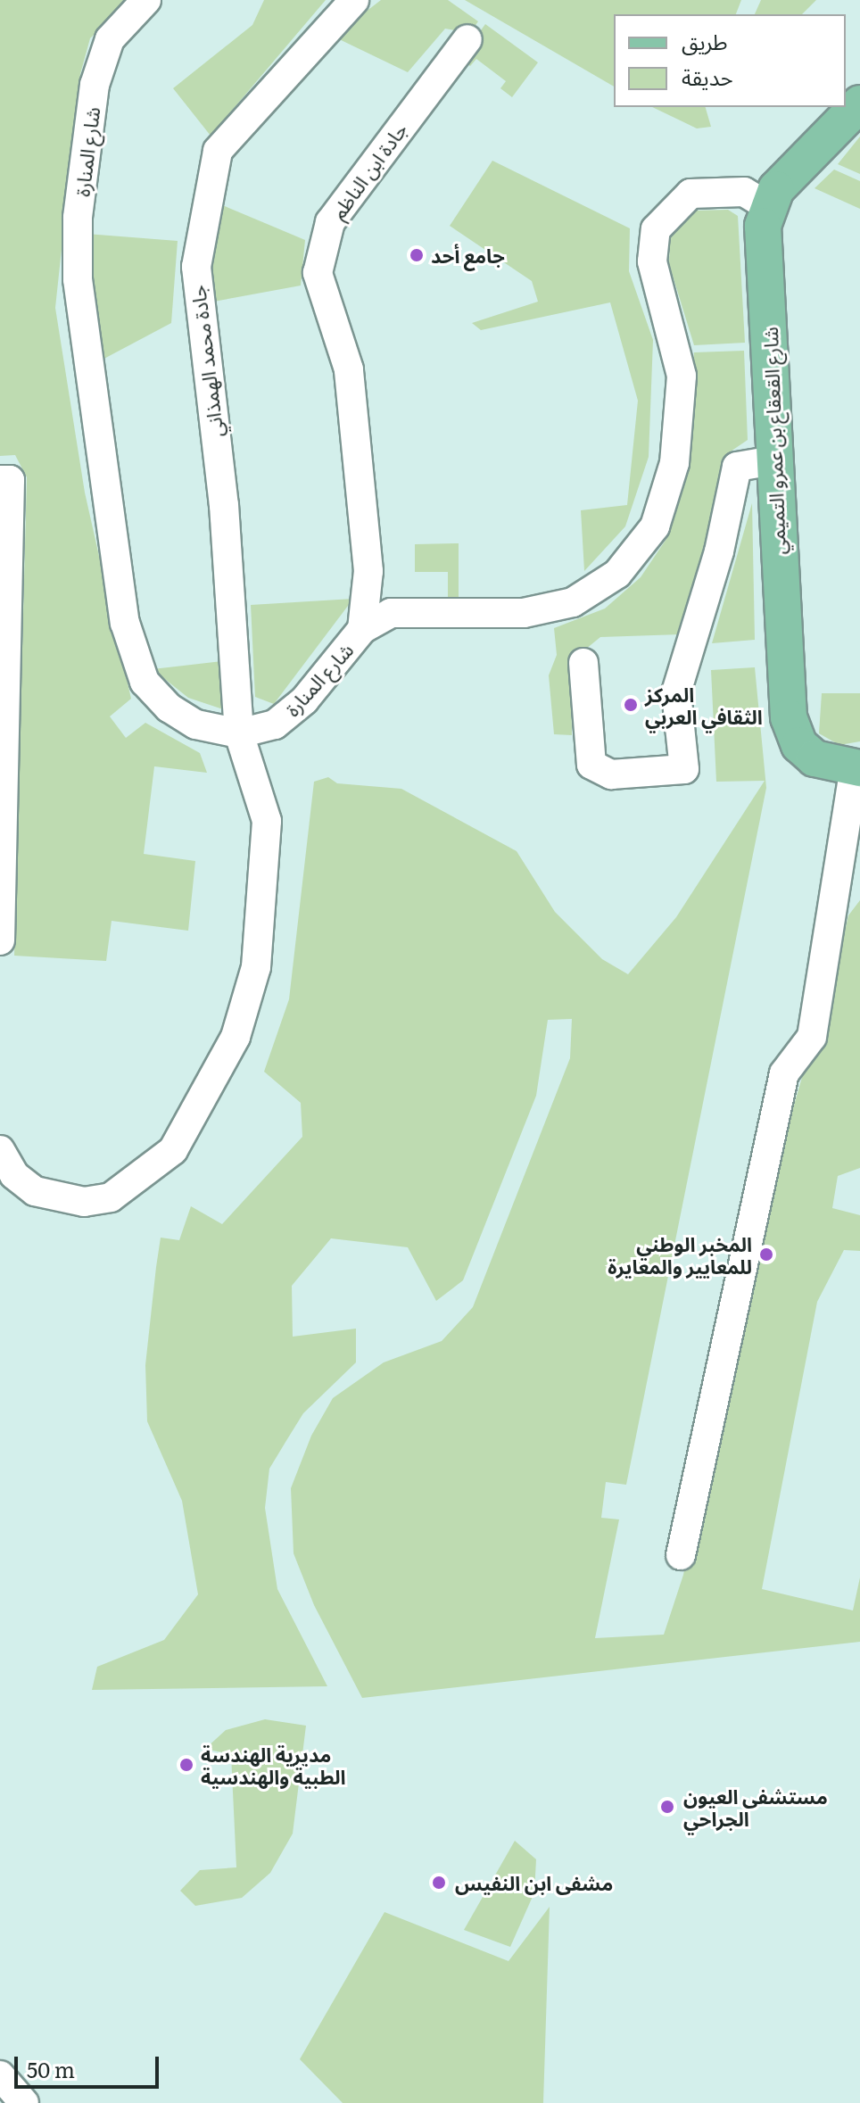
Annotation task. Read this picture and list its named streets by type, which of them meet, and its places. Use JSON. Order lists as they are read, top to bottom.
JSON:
{
  "streets": {
    "main road": ["شارع القعقاع بن عمرو التميمي"],
    "street": ["شارع المنارة", "جادة ابن الناظم", "جادة محمد الهمذاني"]
  },
  "crossings": [
    ["شارع المنارة", "جادة ابن الناظم"],
    ["شارع المنارة", "جادة محمد الهمذاني"],
    ["شارع المنارة", "شارع القعقاع بن عمرو التميمي"]
  ],
  "places": [
    "جامع أحد",
    "المركز الثقافي العربي",
    "المخبر الوطني للمعايير والمعايرة",
    "مديرية الهندسة الطبية والهندسية",
    "مستشفى العيون الجراحي",
    "مشفى ابن النفيس"
  ],
  "legend": ["طريق", "حديقة"],
  "scale_bar": "50 m"
}
